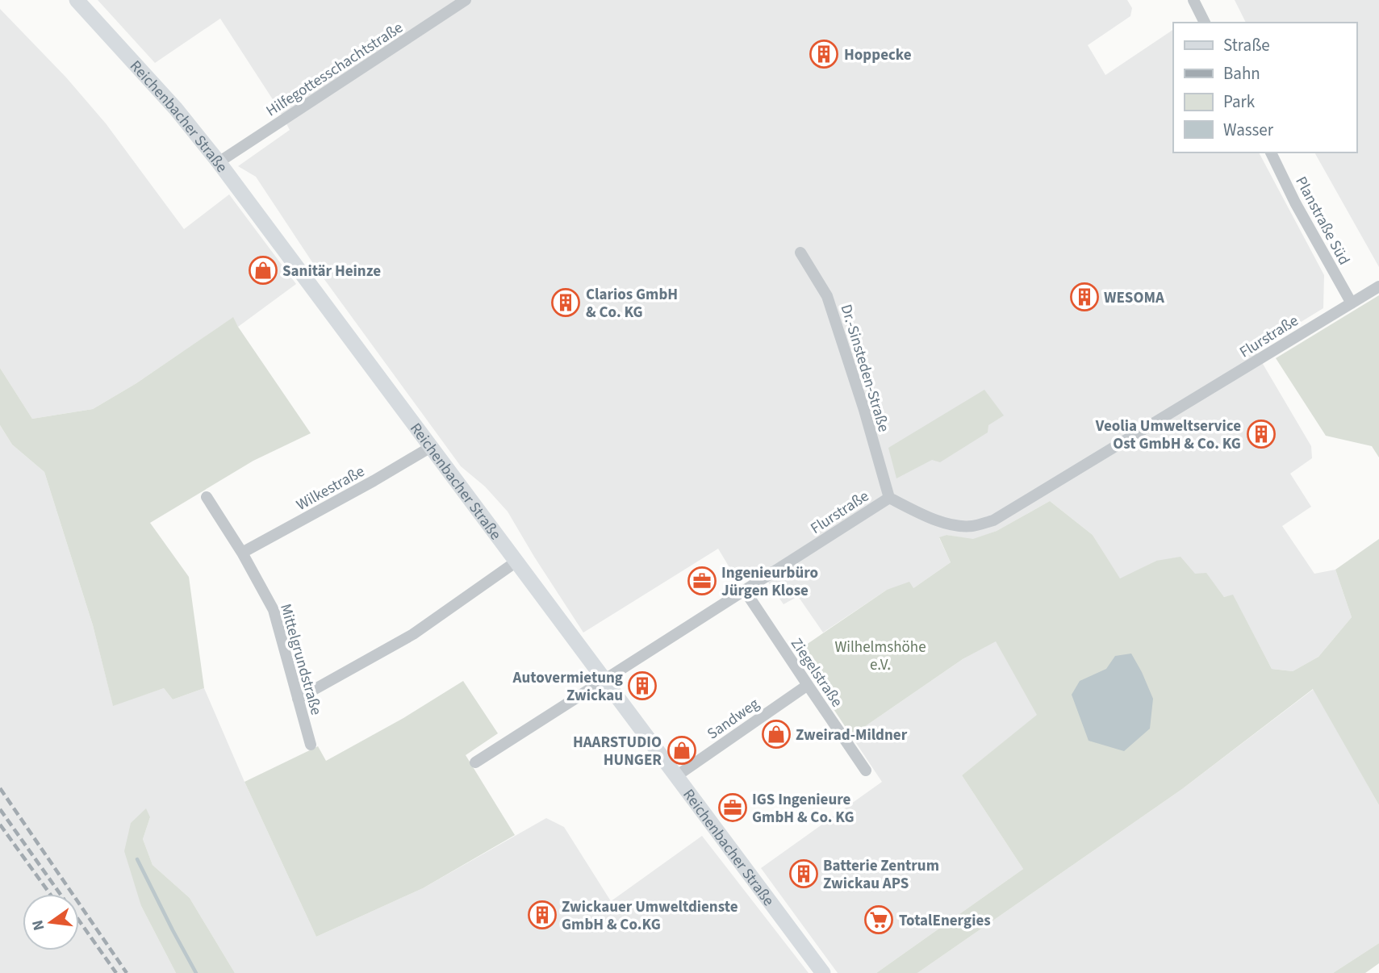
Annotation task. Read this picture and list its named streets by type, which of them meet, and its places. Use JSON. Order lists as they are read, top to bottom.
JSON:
{
  "streets": {
    "main road": ["Reichenbacher Straße"],
    "street": [
      "Hilfegottesschachtstraße",
      "Planstraße Süd",
      "Flurstraße",
      "Dr.-Sinsteden-Straße",
      "Wilkestraße",
      "Mittelgrundstraße",
      "Ziegelstraße",
      "Sandweg"
    ]
  },
  "crossings": [
    ["Hilfegottesschachtstraße", "Reichenbacher Straße"],
    ["Reichenbacher Straße", "Flurstraße"],
    ["Reichenbacher Straße", "Wilkestraße"],
    ["Reichenbacher Straße", "Sandweg"],
    ["Planstraße Süd", "Flurstraße"],
    ["Flurstraße", "Dr.-Sinsteden-Straße"],
    ["Flurstraße", "Ziegelstraße"],
    ["Wilkestraße", "Mittelgrundstraße"],
    ["Ziegelstraße", "Sandweg"]
  ],
  "parks": ["Wilhelmshöhe e.V."],
  "places": {
    "building": [
      "Hoppecke",
      "WESOMA",
      "Clarios GmbH & Co. KG",
      "Veolia Umweltservice Ost GmbH & Co. KG",
      "Autovermietung Zwickau",
      "Batterie Zentrum Zwickau APS",
      "Zwickauer Umweltdienste GmbH & Co.KG"
    ],
    "shop": ["Sanitär Heinze", "Zweirad-Mildner", "HAARSTUDIO HUNGER"],
    "office": ["Ingenieurbüro Jürgen Klose", "IGS Ingenieure GmbH & Co. KG"],
    "supermarket": ["TotalEnergies"]
  },
  "legend": [
    "Straße",
    "Bahn",
    "Park",
    "Wasser"
  ],
  "north": "left"
}
